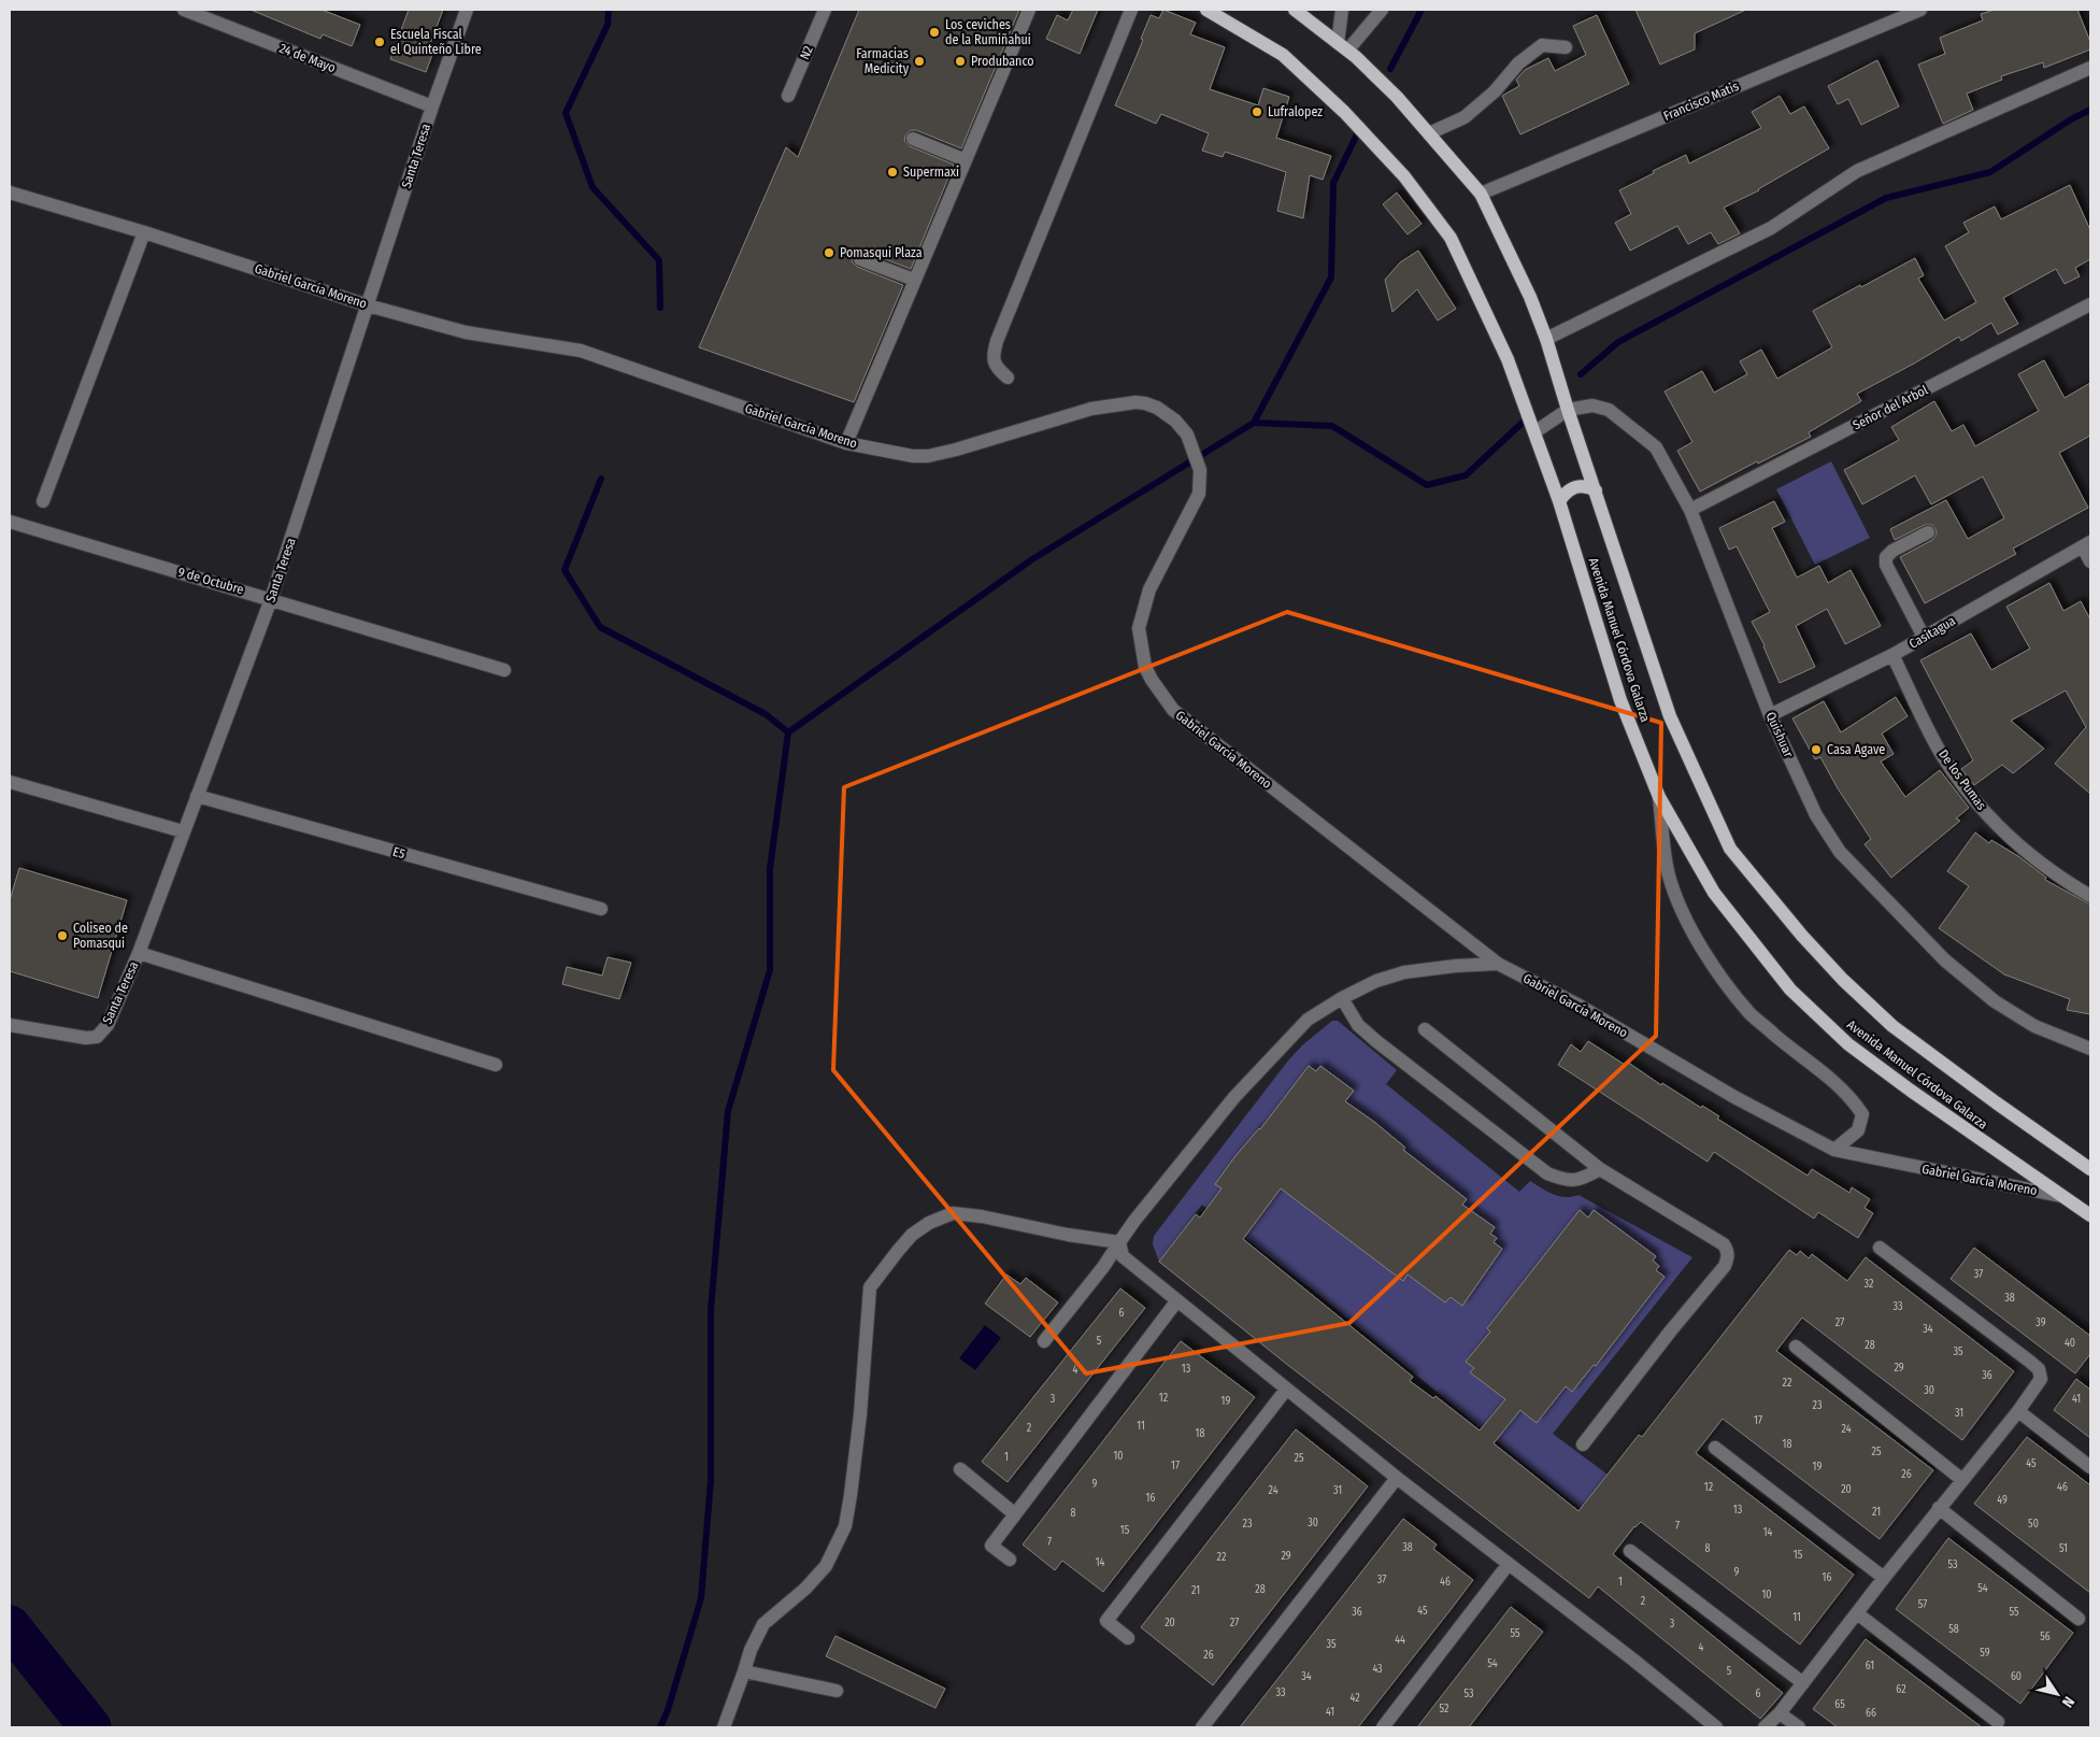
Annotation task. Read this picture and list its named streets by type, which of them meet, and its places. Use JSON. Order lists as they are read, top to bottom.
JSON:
{
  "streets": {
    "main road": ["Avenida Manuel Córdova Galarza"],
    "street": [
      "N2",
      "24 de Mayo",
      "Francisco Matis",
      "Santa Teresa",
      "Gabriel García Moreno",
      "Señor del Arbol",
      "9 de Octubre",
      "Casitagua",
      "Quishuar",
      "De los Pumas",
      "E5"
    ]
  },
  "crossings": [
    ["24 de Mayo", "Santa Teresa"],
    ["Francisco Matis", "Avenida Manuel Córdova Galarza"],
    ["Santa Teresa", "Gabriel García Moreno"],
    ["Santa Teresa", "9 de Octubre"],
    ["Santa Teresa", "E5"],
    ["Gabriel García Moreno", "Avenida Manuel Córdova Galarza"],
    ["Señor del Arbol", "Quishuar"],
    ["Casitagua", "Quishuar"],
    ["Casitagua", "De los Pumas"],
    ["Avenida Manuel Córdova Galarza", "Quishuar"]
  ],
  "places": [
    "Los ceviches de la Rumiñahui",
    "Escuela Fiscal el Quinteño Libre",
    "Farmacias Medicity",
    "Produbanco",
    "Lufralopez",
    "Supermaxi",
    "Pomasqui Plaza",
    "Casa Agave",
    "Coliseo de Pomasqui"
  ],
  "house_numbers": [
    "37",
    "32",
    "38",
    "33",
    "6",
    "27",
    "39",
    "34",
    "5",
    "40",
    "28",
    "35",
    "29",
    "13",
    "4",
    "36",
    "22",
    "30",
    "12",
    "3",
    "41",
    "19",
    "23",
    "31",
    "17",
    "11",
    "2",
    "24",
    "18",
    "18",
    "25",
    "10",
    "1",
    "25",
    "45",
    "17",
    "19",
    "26",
    "9",
    "12",
    "46",
    "20",
    "24",
    "31",
    "16",
    "49",
    "13",
    "21",
    "8",
    "30",
    "23",
    "50",
    "7",
    "15",
    "14",
    "7",
    "38",
    "8",
    "51",
    "15",
    "29",
    "22",
    "14",
    "53",
    "9",
    "16",
    "37",
    "46",
    "1",
    "54",
    "28",
    "21",
    "10",
    "2",
    "57",
    "45",
    "36",
    "55",
    "11",
    "20",
    "27",
    "3",
    "58",
    "55",
    "56",
    "44",
    "35",
    "4",
    "59",
    "26",
    "54",
    "61",
    "43",
    "5",
    "34",
    "60",
    "62",
    "33",
    "53",
    "6",
    "42",
    "65",
    "52",
    "41",
    "66"
  ],
  "north": "bottom right"
}
